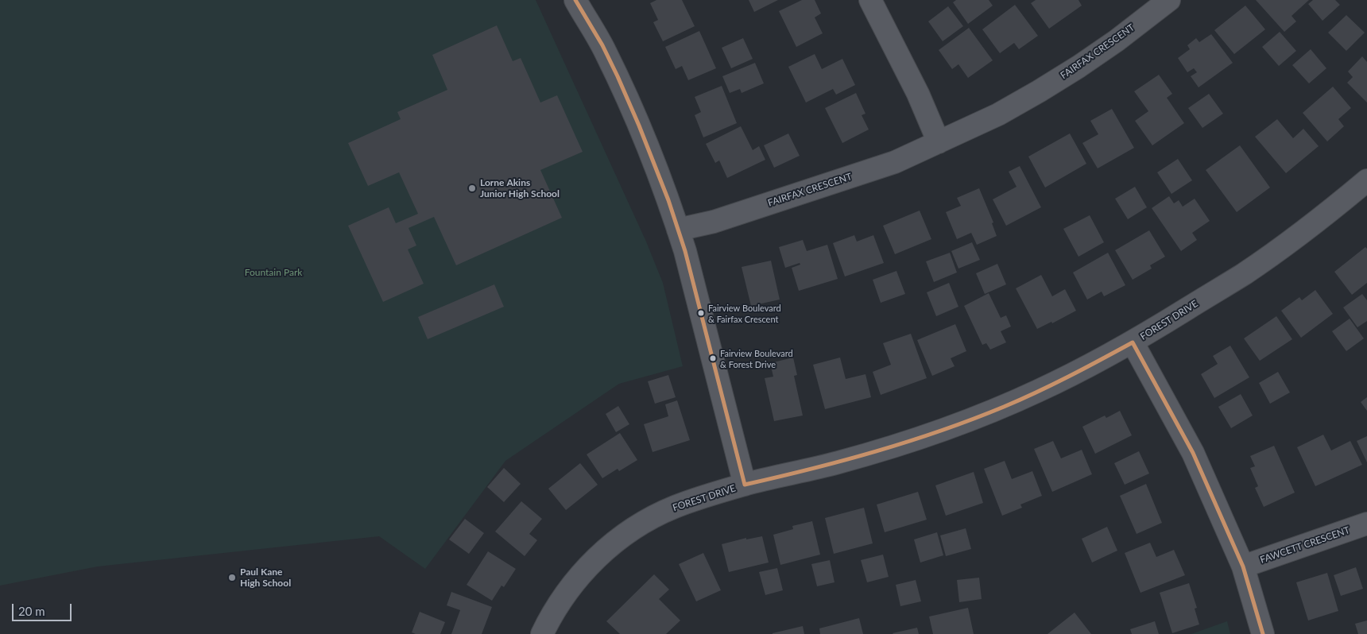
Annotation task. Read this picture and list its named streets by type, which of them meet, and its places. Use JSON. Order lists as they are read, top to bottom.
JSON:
{
  "streets": {
    "street": ["FAIRFAX CRESCENT", "FOREST DRIVE", "FAWCETT CRESCENT"]
  },
  "parks": ["Fountain Park"],
  "places": [
    "Lorne Akins Junior High School",
    "Fairview Boulevard & Fairfax Crescent",
    "Fairview Boulevard & Forest Drive",
    "Paul Kane High School"
  ],
  "scale_bar": "20 m"
}
